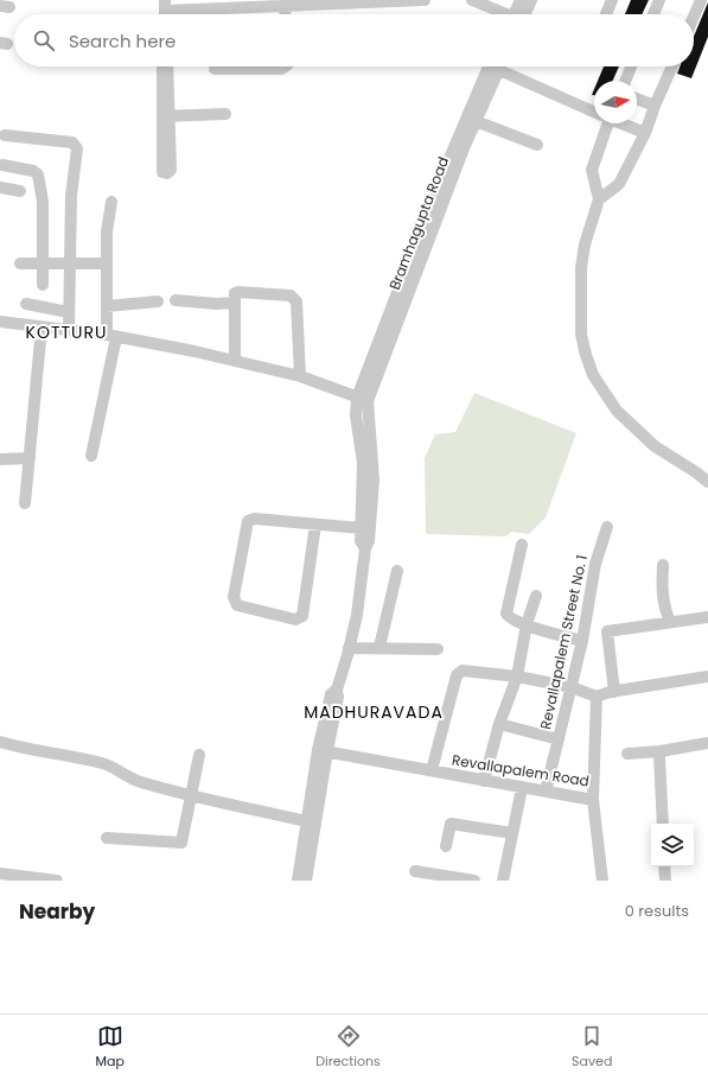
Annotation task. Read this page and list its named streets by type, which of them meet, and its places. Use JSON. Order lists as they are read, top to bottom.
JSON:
{
  "streets": {
    "street": ["Bramhagupta Road", "Revallapalem Street No. 1", "Revallapalem Road"]
  },
  "crossings": [
    ["Revallapalem Street No. 1", "Revallapalem Road"]
  ],
  "districts": ["KOTTURU", "MADHURAVADA"],
  "north": "right",
  "page": {
    "search": "Search here",
    "heading": ["Nearby", "0 results"],
    "nav": ["Map", "Directions", "Saved"]
  }
}
